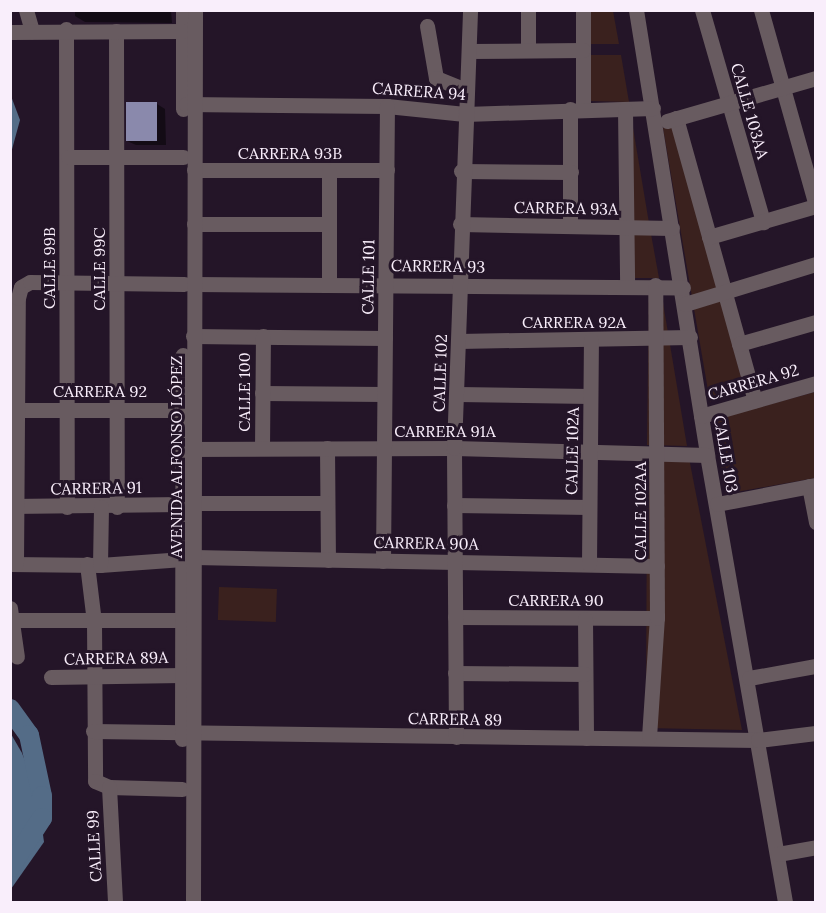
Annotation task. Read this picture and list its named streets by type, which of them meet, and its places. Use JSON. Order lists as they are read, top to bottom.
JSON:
{
  "streets": {
    "street": [
      "CARRERA 94",
      "CALLE 103AA",
      "CARRERA 93B",
      "CARRERA 93A",
      "CARRERA 93",
      "CALLE 99B",
      "CALLE 99C",
      "CALLE 101",
      "CARRERA 92A",
      "CALLE 102",
      "CARRERA 92",
      "CALLE 100",
      "CARRERA 91A",
      "CALLE 102A",
      "CALLE 103",
      "AVENIDA ALFONSO LÓPEZ",
      "CARRERA 91",
      "CALLE 102AA",
      "CARRERA 90A",
      "CARRERA 90",
      "CARRERA 89A",
      "CARRERA 89",
      "CALLE 99"
    ]
  },
  "crossings": [
    ["CARRERA 94", "CALLE 101"],
    ["CARRERA 94", "CALLE 102"],
    ["CARRERA 94", "CALLE 103"],
    ["CARRERA 94", "AVENIDA ALFONSO LÓPEZ"],
    ["CARRERA 93B", "CALLE 101"],
    ["CARRERA 93B", "AVENIDA ALFONSO LÓPEZ"],
    ["CARRERA 93A", "CALLE 102"],
    ["CARRERA 93A", "CALLE 103"],
    ["CARRERA 93", "CALLE 99B"],
    ["CARRERA 93", "CALLE 99C"],
    ["CARRERA 93", "CALLE 101"],
    ["CARRERA 93", "CALLE 102"],
    ["CARRERA 93", "CARRERA 92"],
    ["CARRERA 93", "CALLE 103"],
    ["CARRERA 93", "AVENIDA ALFONSO LÓPEZ"],
    ["CARRERA 93", "CALLE 102AA"],
    ["CALLE 99B", "CARRERA 92"],
    ["CALLE 99B", "CARRERA 91"],
    ["CALLE 99C", "CARRERA 92"],
    ["CALLE 99C", "CARRERA 91"],
    ["CALLE 101", "CARRERA 91A"],
    ["CALLE 101", "CARRERA 90A"],
    ["CARRERA 92A", "CALLE 102"],
    ["CARRERA 92A", "CALLE 102A"],
    ["CARRERA 92A", "CALLE 103"],
    ["CARRERA 92A", "CALLE 102AA"],
    ["CALLE 102", "CARRERA 91A"],
    ["CALLE 102", "CARRERA 90A"],
    ["CALLE 102", "CARRERA 90"],
    ["CALLE 102", "CARRERA 89"],
    ["CARRERA 92", "CALLE 103"],
    ["CARRERA 92", "AVENIDA ALFONSO LÓPEZ"],
    ["CALLE 100", "CARRERA 91A"],
    ["CARRERA 91A", "CALLE 102A"],
    ["CARRERA 91A", "CALLE 103"],
    ["CARRERA 91A", "AVENIDA ALFONSO LÓPEZ"],
    ["CARRERA 91A", "CALLE 102AA"],
    ["CALLE 102A", "CARRERA 90A"],
    ["CALLE 103", "CARRERA 89"],
    ["AVENIDA ALFONSO LÓPEZ", "CARRERA 91"],
    ["AVENIDA ALFONSO LÓPEZ", "CARRERA 90A"],
    ["AVENIDA ALFONSO LÓPEZ", "CARRERA 89A"],
    ["AVENIDA ALFONSO LÓPEZ", "CARRERA 89"],
    ["CALLE 102AA", "CARRERA 90A"],
    ["CALLE 102AA", "CARRERA 90"],
    ["CALLE 102AA", "CARRERA 89"]
  ]
}
